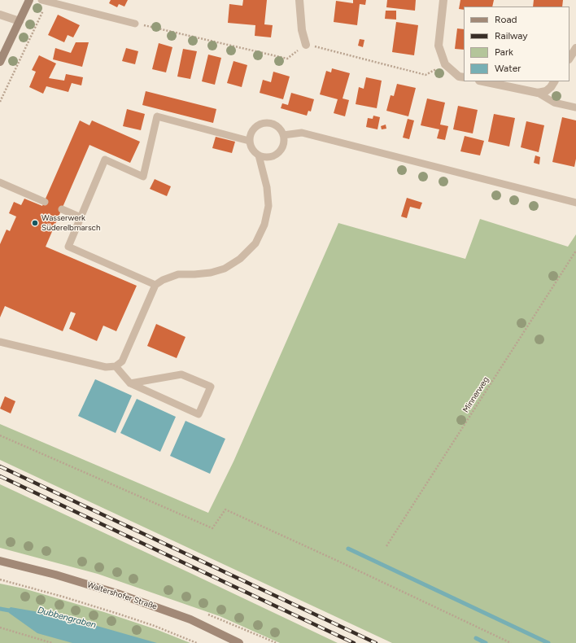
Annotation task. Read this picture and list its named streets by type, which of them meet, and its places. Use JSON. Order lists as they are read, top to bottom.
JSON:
{
  "streets": {
    "main road": ["Waltershofer Straße"],
    "path": ["Minnerweg"]
  },
  "water": ["Dubbengraben"],
  "places": ["Wasserwerk Süderelbmarsch"],
  "legend": [
    "Road",
    "Railway",
    "Park",
    "Water"
  ]
}
